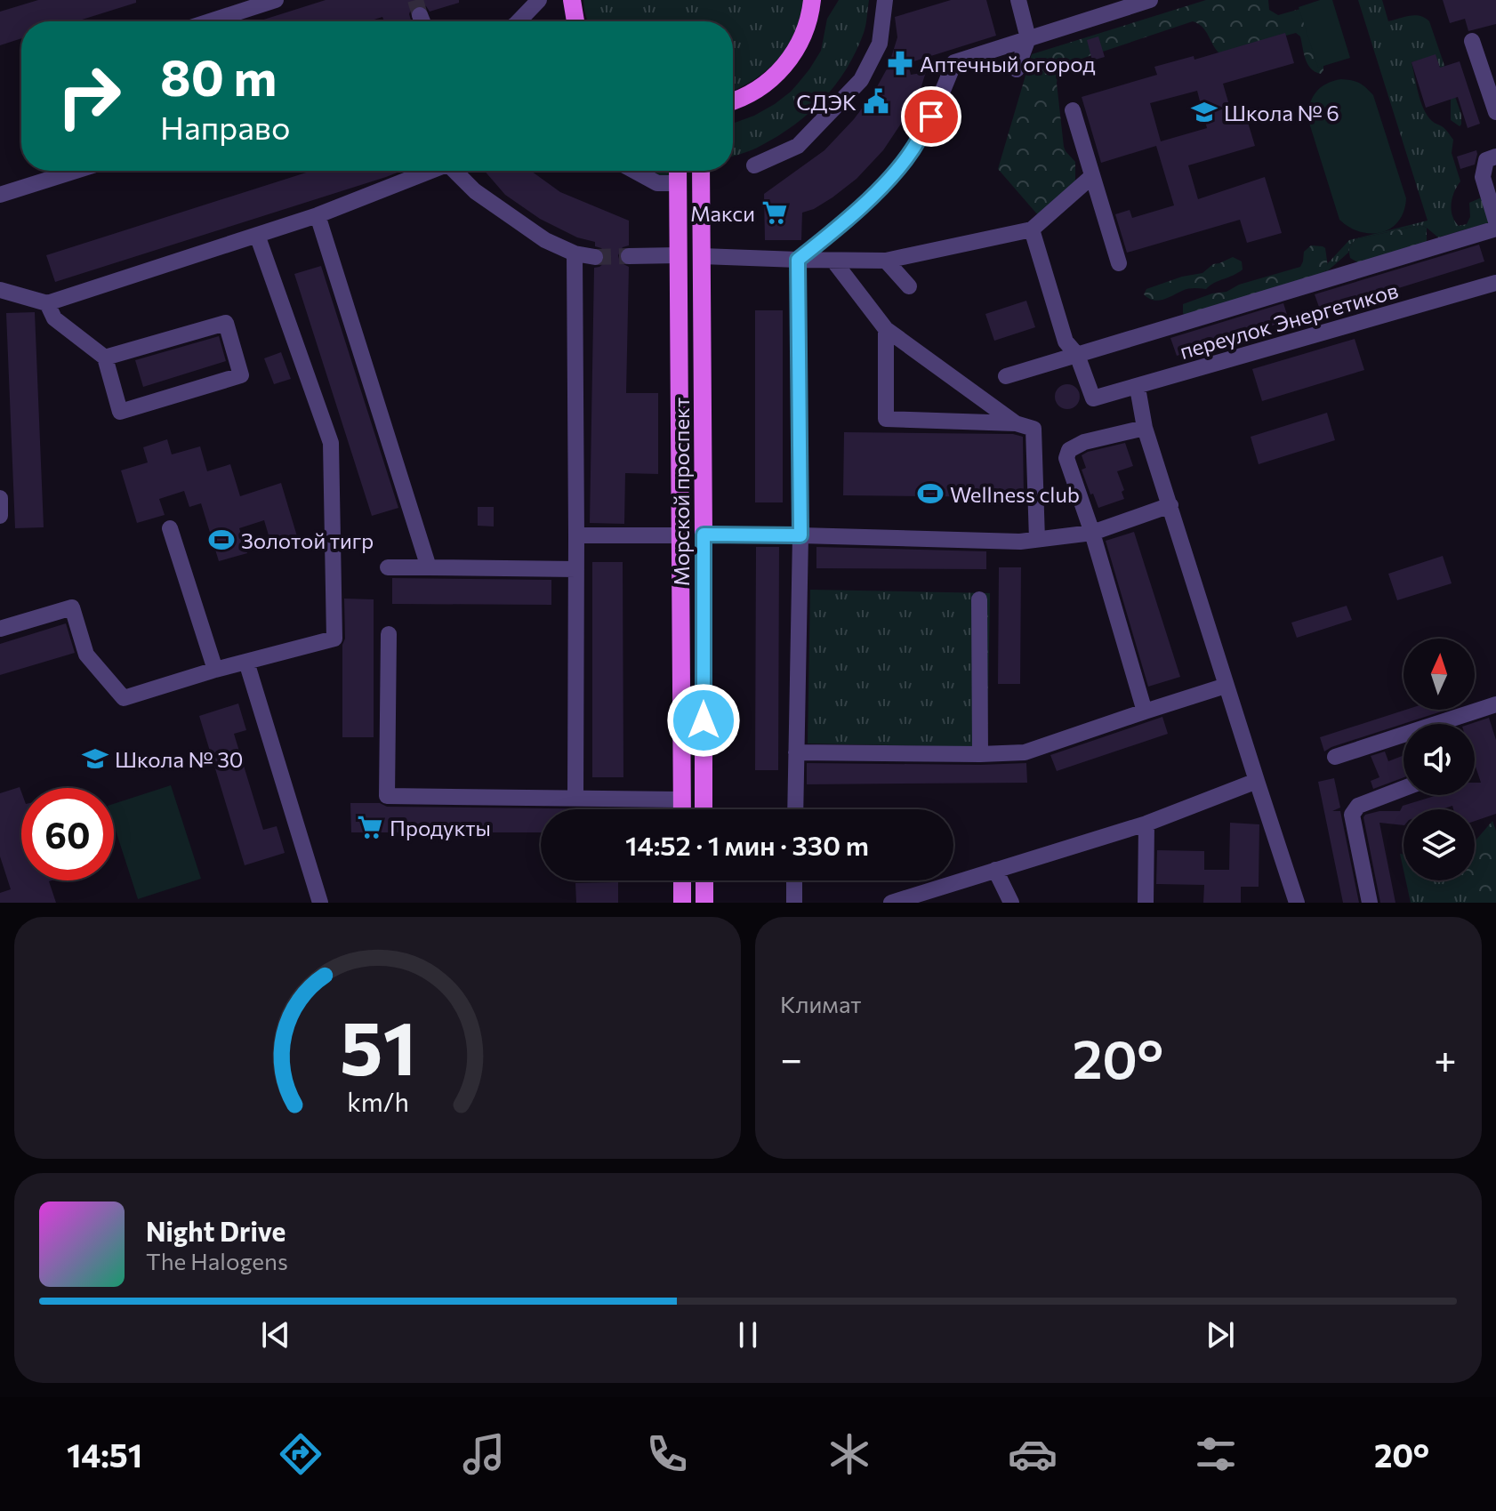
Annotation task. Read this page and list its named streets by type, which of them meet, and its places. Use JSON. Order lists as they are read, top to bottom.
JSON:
{
  "streets": {
    "main road": ["Морской проспект"],
    "street": ["переулок Энергетиков"]
  },
  "places": {
    "pharmacy": ["Аптечный огород"],
    "public building": ["СДЭК"],
    "school or university": ["Школа № 6", "Школа № 30"],
    "supermarket": ["Макси", "Продукты"],
    "sports": ["Wellness club", "Золотой тигр"]
  },
  "north": "top",
  "page": {
    "turn": ["80 m", "Направо"],
    "limit": "60",
    "trip": "14:52 · 1 мин · 330 m",
    "tile": "Климат",
    "heat": ["−", "20°", "+"],
    "song": ["Night Drive", "The Halogens"],
    "tabs": ["14:51", "20°"],
    "gauge": ["51", "km/h"]
  }
}
